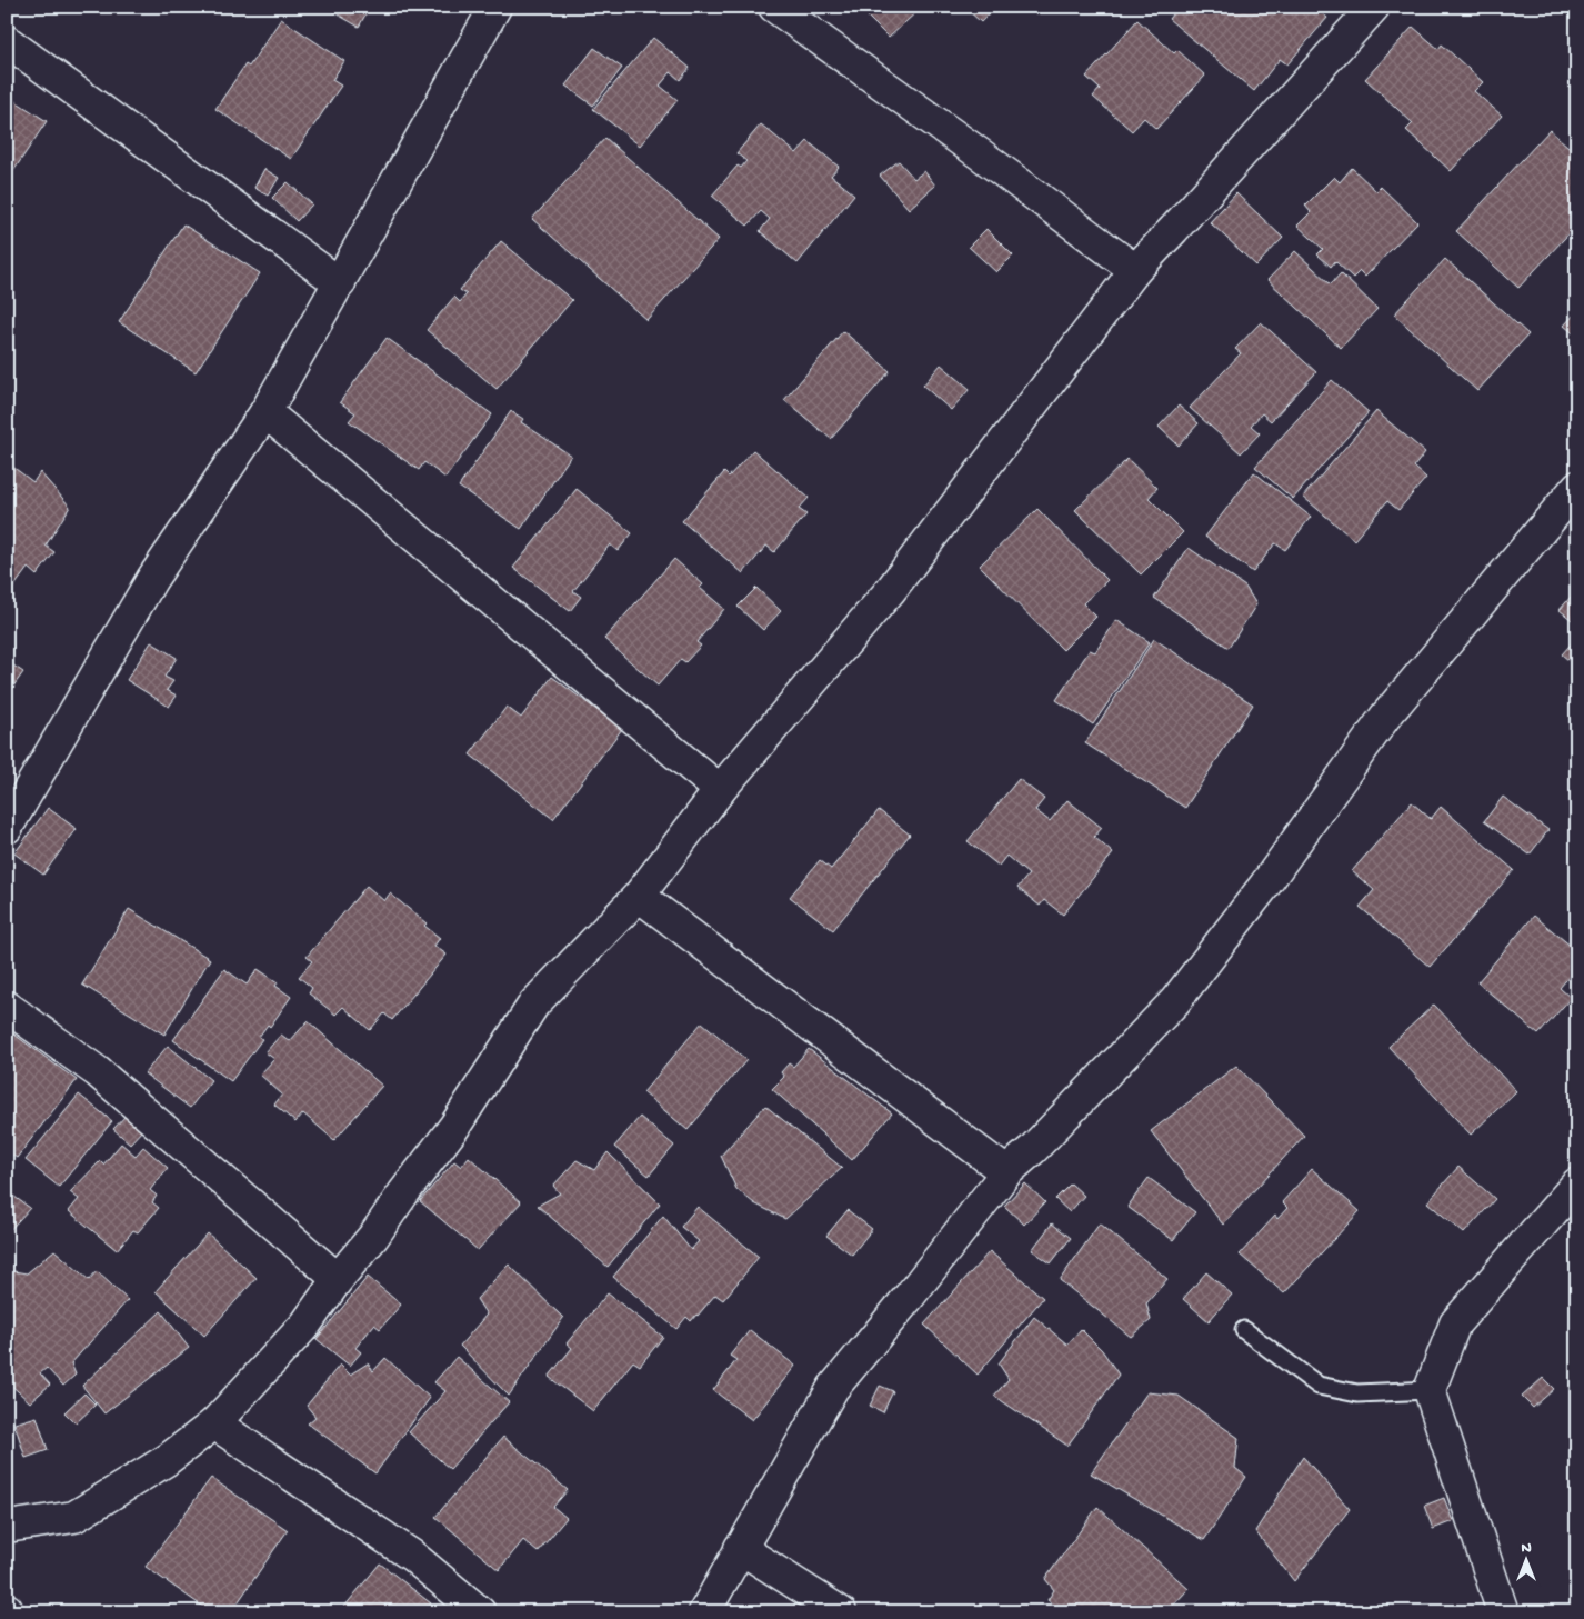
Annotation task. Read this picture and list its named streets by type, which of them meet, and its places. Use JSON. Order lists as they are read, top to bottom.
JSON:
{
  "north": "top"
}
